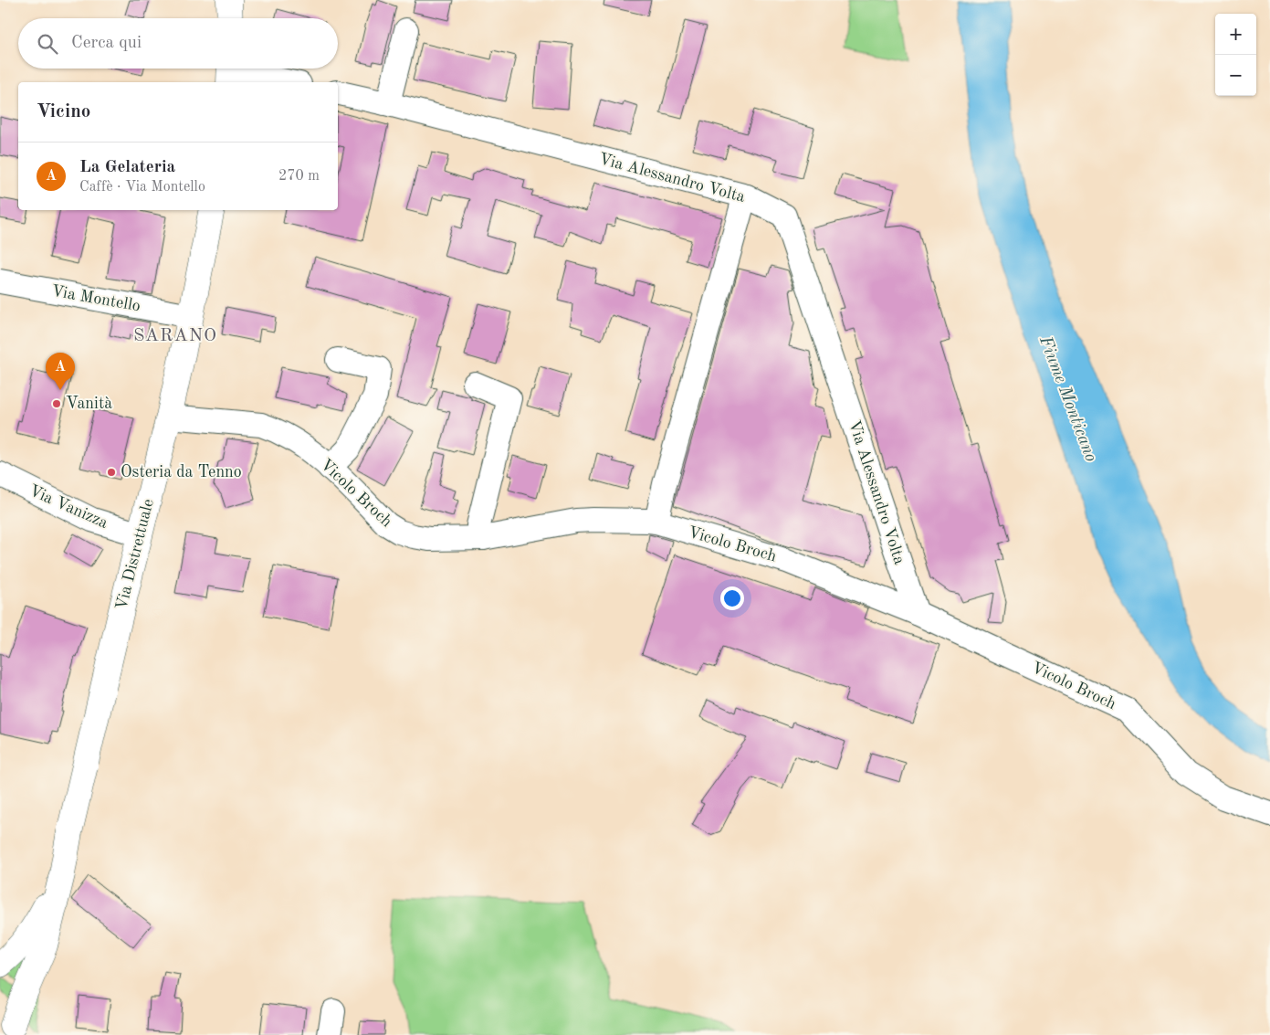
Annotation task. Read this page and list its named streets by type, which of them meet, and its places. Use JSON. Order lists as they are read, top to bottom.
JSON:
{
  "streets": {
    "main road": ["Via Distrettuale"],
    "street": [
      "Via Alessandro Volta",
      "Via Montello",
      "Vicolo Broch",
      "Via Vanizza"
    ]
  },
  "crossings": [
    ["Via Alessandro Volta", "Vicolo Broch"],
    ["Via Montello", "Via Distrettuale"],
    ["Vicolo Broch", "Via Distrettuale"],
    ["Via Vanizza", "Via Distrettuale"]
  ],
  "districts": ["SARANO"],
  "water": ["Fiume Monticano"],
  "places": ["Vanità", "Osteria da Tenno"],
  "page": {
    "map_buttons": ["+", "−"],
    "search": "Cerca qui",
    "heading": "Vicino",
    "list": [
      {
        "mark": "A",
        "name": "La Gelateria",
        "note": "Caffè · Via Montello",
        "value": "270 m"
      }
    ],
    "pins": "A"
  }
}
